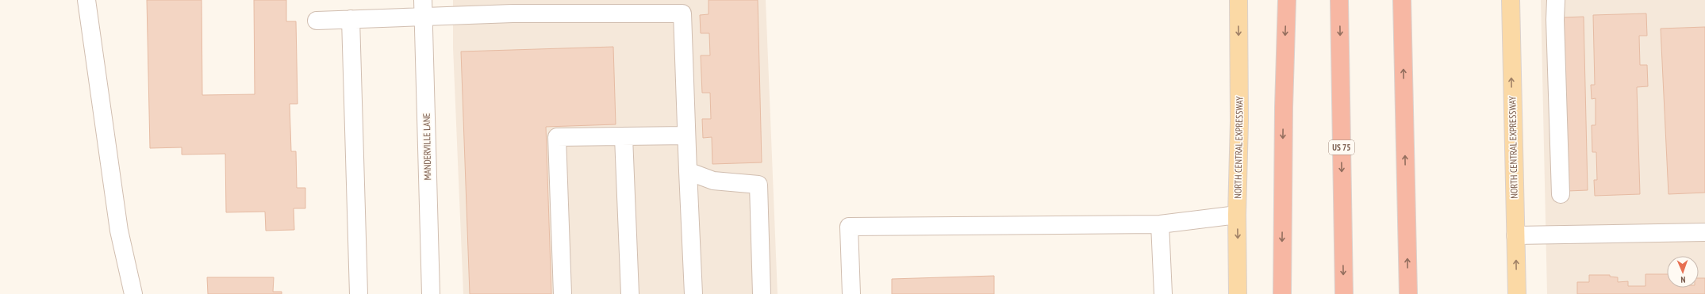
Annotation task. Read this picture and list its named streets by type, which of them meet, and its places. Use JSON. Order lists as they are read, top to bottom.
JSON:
{
  "streets": {
    "highway": ["US 75"],
    "main road": ["NORTH CENTRAL EXPRESSWAY"],
    "street": ["MANDERVILLE LANE"]
  },
  "north": "bottom"
}
